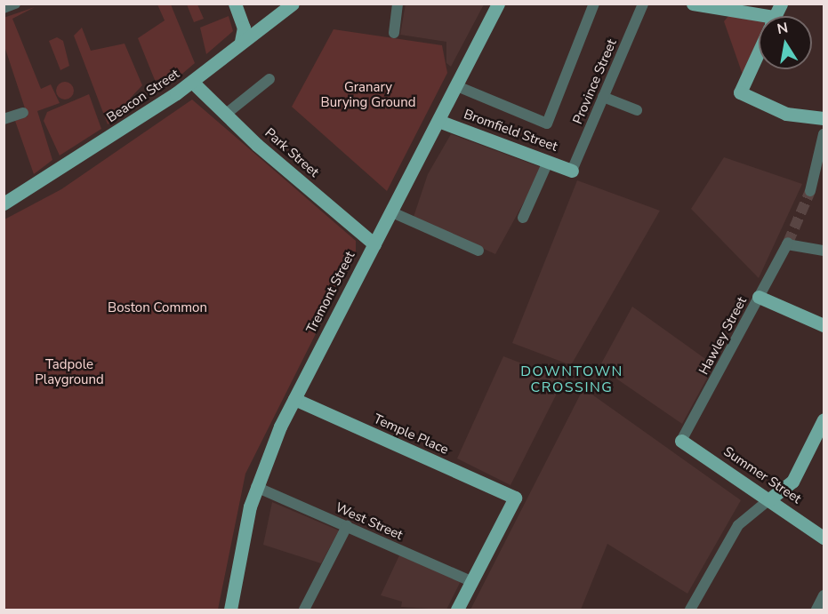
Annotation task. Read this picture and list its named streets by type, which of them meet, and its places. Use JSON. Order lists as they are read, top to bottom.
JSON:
{
  "streets": {
    "main road": [
      "Beacon Street",
      "Bromfield Street",
      "Park Street",
      "Tremont Street",
      "Temple Place",
      "Summer Street"
    ],
    "street": ["Province Street", "Hawley Street", "West Street"]
  },
  "crossings": [
    ["Province Street", "Bromfield Street"],
    ["Beacon Street", "Park Street"],
    ["Bromfield Street", "Tremont Street"],
    ["Park Street", "Tremont Street"],
    ["Tremont Street", "Temple Place"],
    ["Tremont Street", "West Street"],
    ["Hawley Street", "Summer Street"],
    ["Temple Place", "West Street"]
  ],
  "districts": ["DOWNTOWN CROSSING"],
  "parks": ["Granary Burying Ground", "Boston Common", "Tadpole Playground"],
  "north": "top"
}
